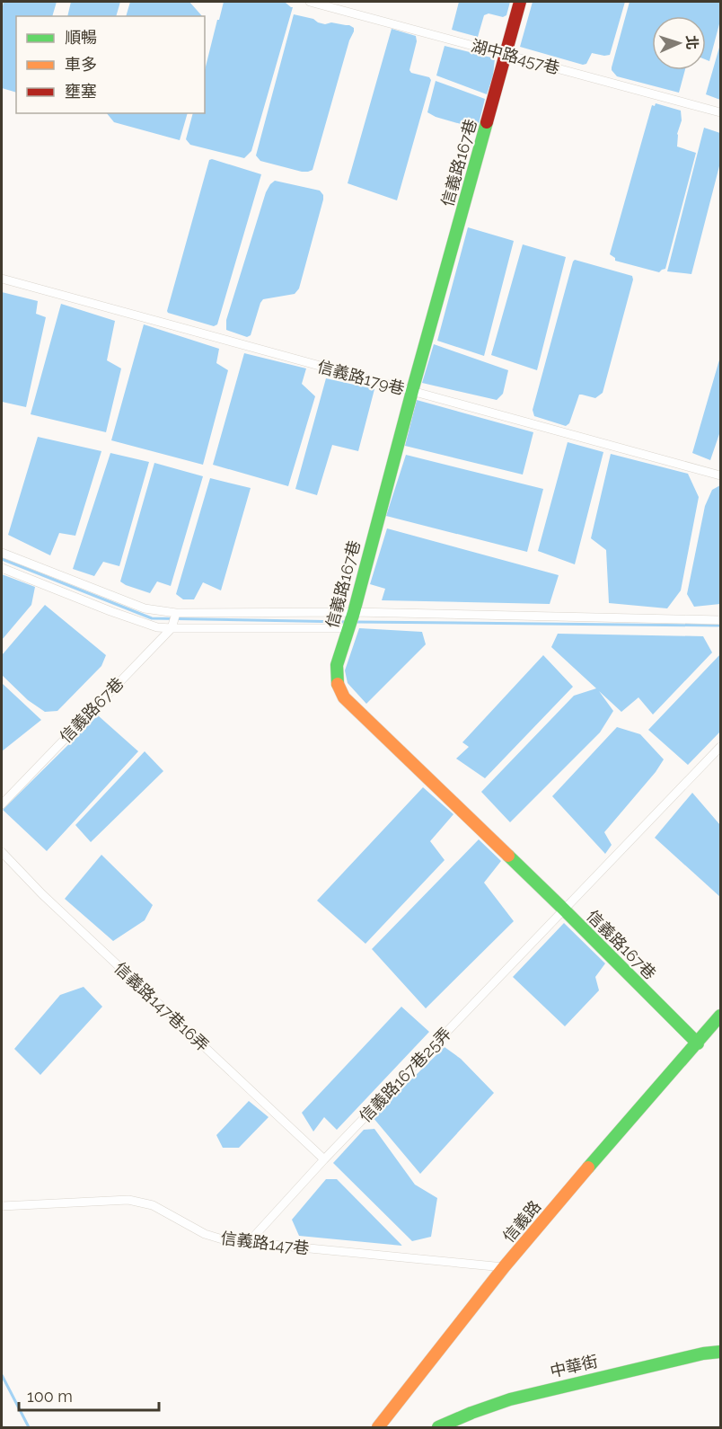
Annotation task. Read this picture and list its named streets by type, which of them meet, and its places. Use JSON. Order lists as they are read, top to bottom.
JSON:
{
  "streets": {
    "street": [
      "湖中路457巷",
      "信義路167巷",
      "信義路179巷",
      "信義路67巷",
      "信義路147巷16弄",
      "信義路167巷25弄",
      "信義路",
      "信義路147巷",
      "中華街"
    ]
  },
  "crossings": [
    ["湖中路457巷", "信義路167巷"],
    ["信義路167巷", "信義路179巷"],
    ["信義路167巷", "信義路167巷25弄"],
    ["信義路167巷", "信義路"],
    ["信義路147巷16弄", "信義路167巷25弄"],
    ["信義路167巷25弄", "信義路147巷"],
    ["信義路", "信義路147巷"]
  ],
  "legend": ["順暢", "車多", "壅塞"],
  "scale_bar": "100 m",
  "north": "right"
}
